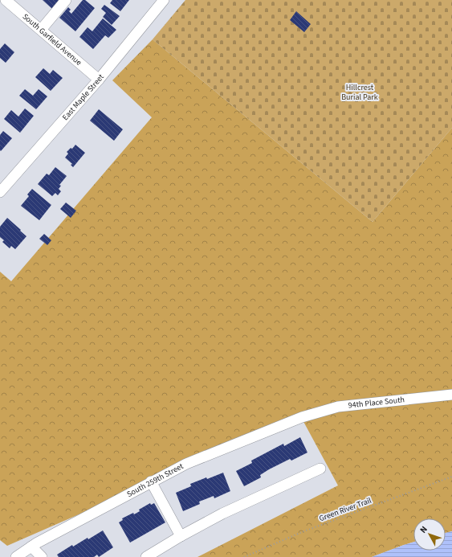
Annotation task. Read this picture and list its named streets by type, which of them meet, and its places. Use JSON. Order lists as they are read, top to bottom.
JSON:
{
  "streets": {
    "street": [
      "South Garfield Avenue",
      "East Maple Street",
      "94th Place South",
      "South 259th Street"
    ],
    "path": ["Green River Trail"]
  },
  "crossings": [
    ["South Garfield Avenue", "East Maple Street"],
    ["94th Place South", "South 259th Street"]
  ],
  "parks": ["Hillcrest Burial Park"],
  "north": "top left"
}
